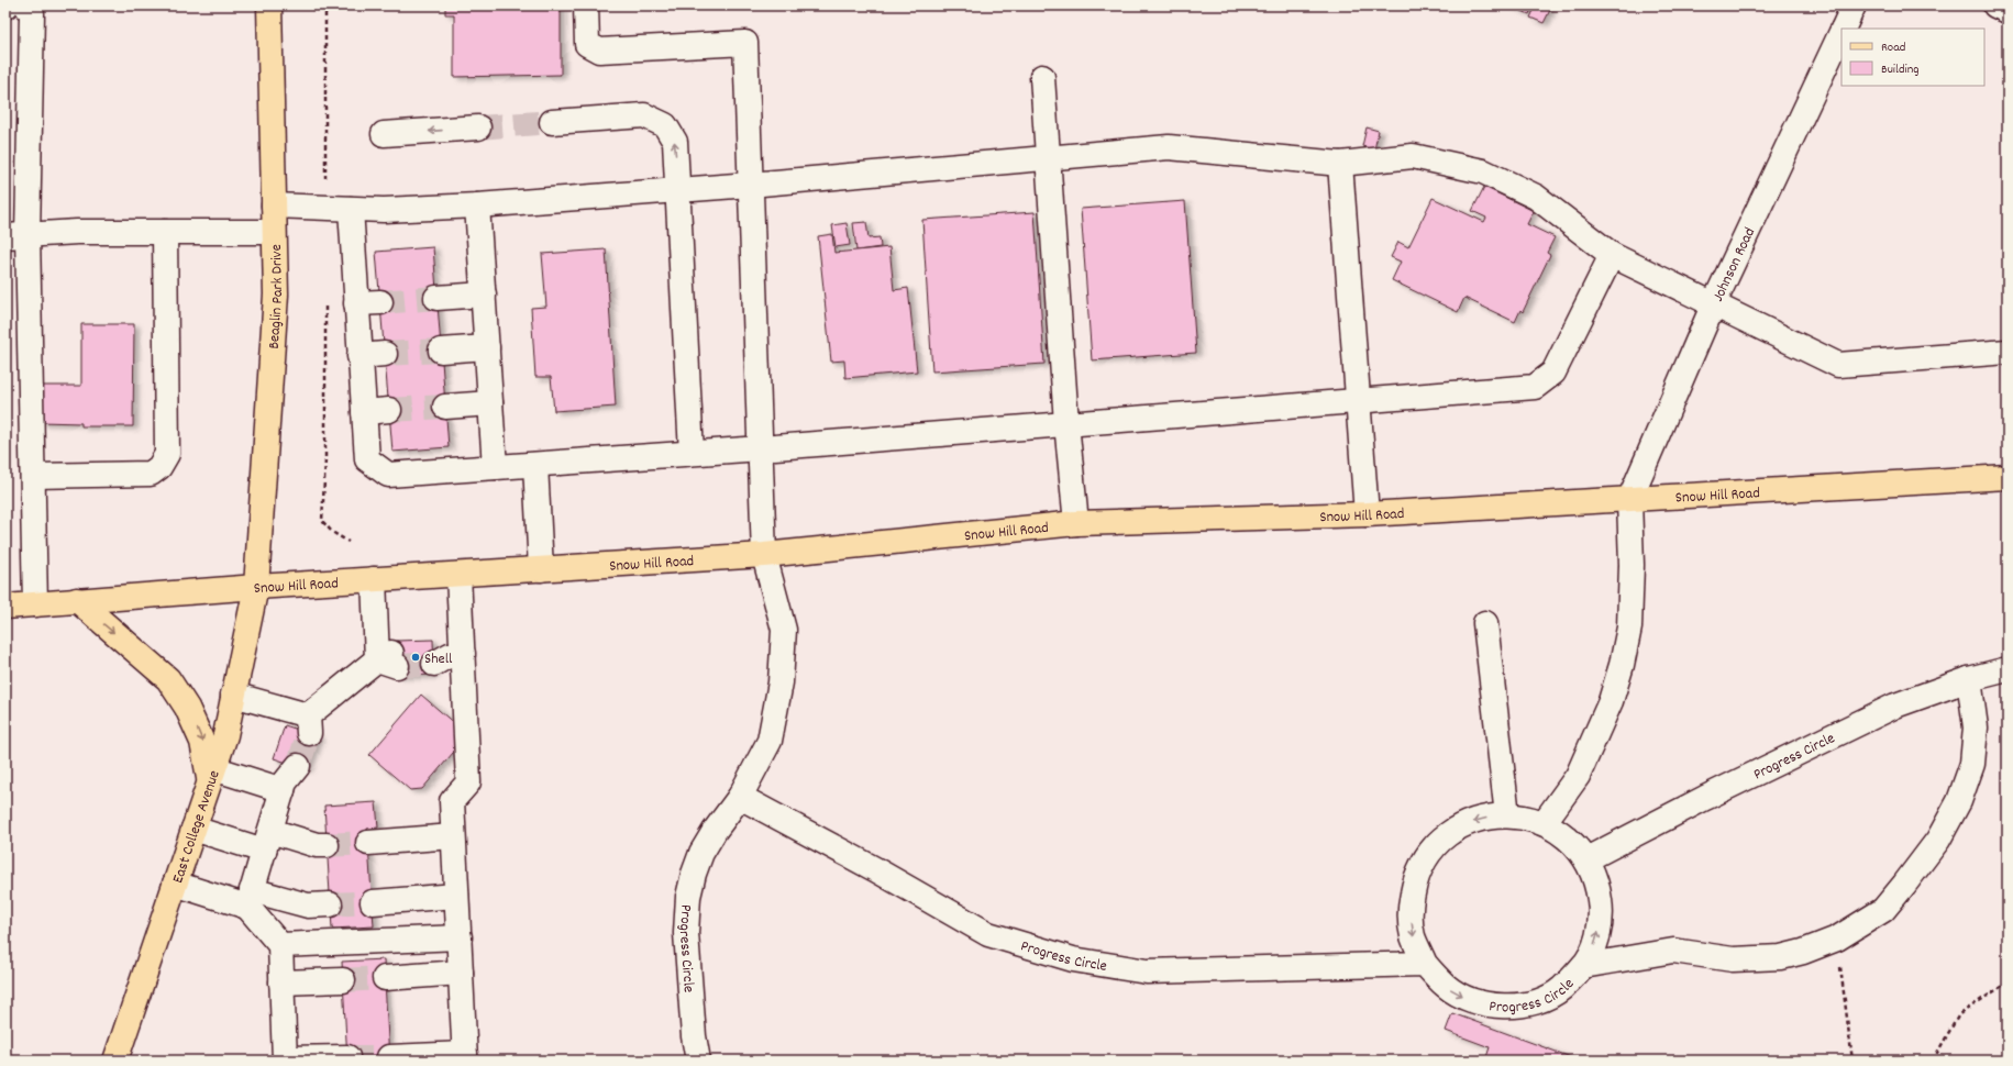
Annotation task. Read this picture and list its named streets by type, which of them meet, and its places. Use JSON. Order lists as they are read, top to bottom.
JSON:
{
  "streets": {
    "main road": ["Beaglin Park Drive", "Snow Hill Road", "East College Avenue"],
    "street": ["Johnson Road", "Progress Circle"]
  },
  "crossings": [
    ["Johnson Road", "Snow Hill Road"],
    ["Beaglin Park Drive", "Snow Hill Road"],
    ["Beaglin Park Drive", "East College Avenue"],
    ["Snow Hill Road", "Progress Circle"],
    ["Snow Hill Road", "East College Avenue"]
  ],
  "places": ["Shell"],
  "legend": ["Road", "Building"]
}
